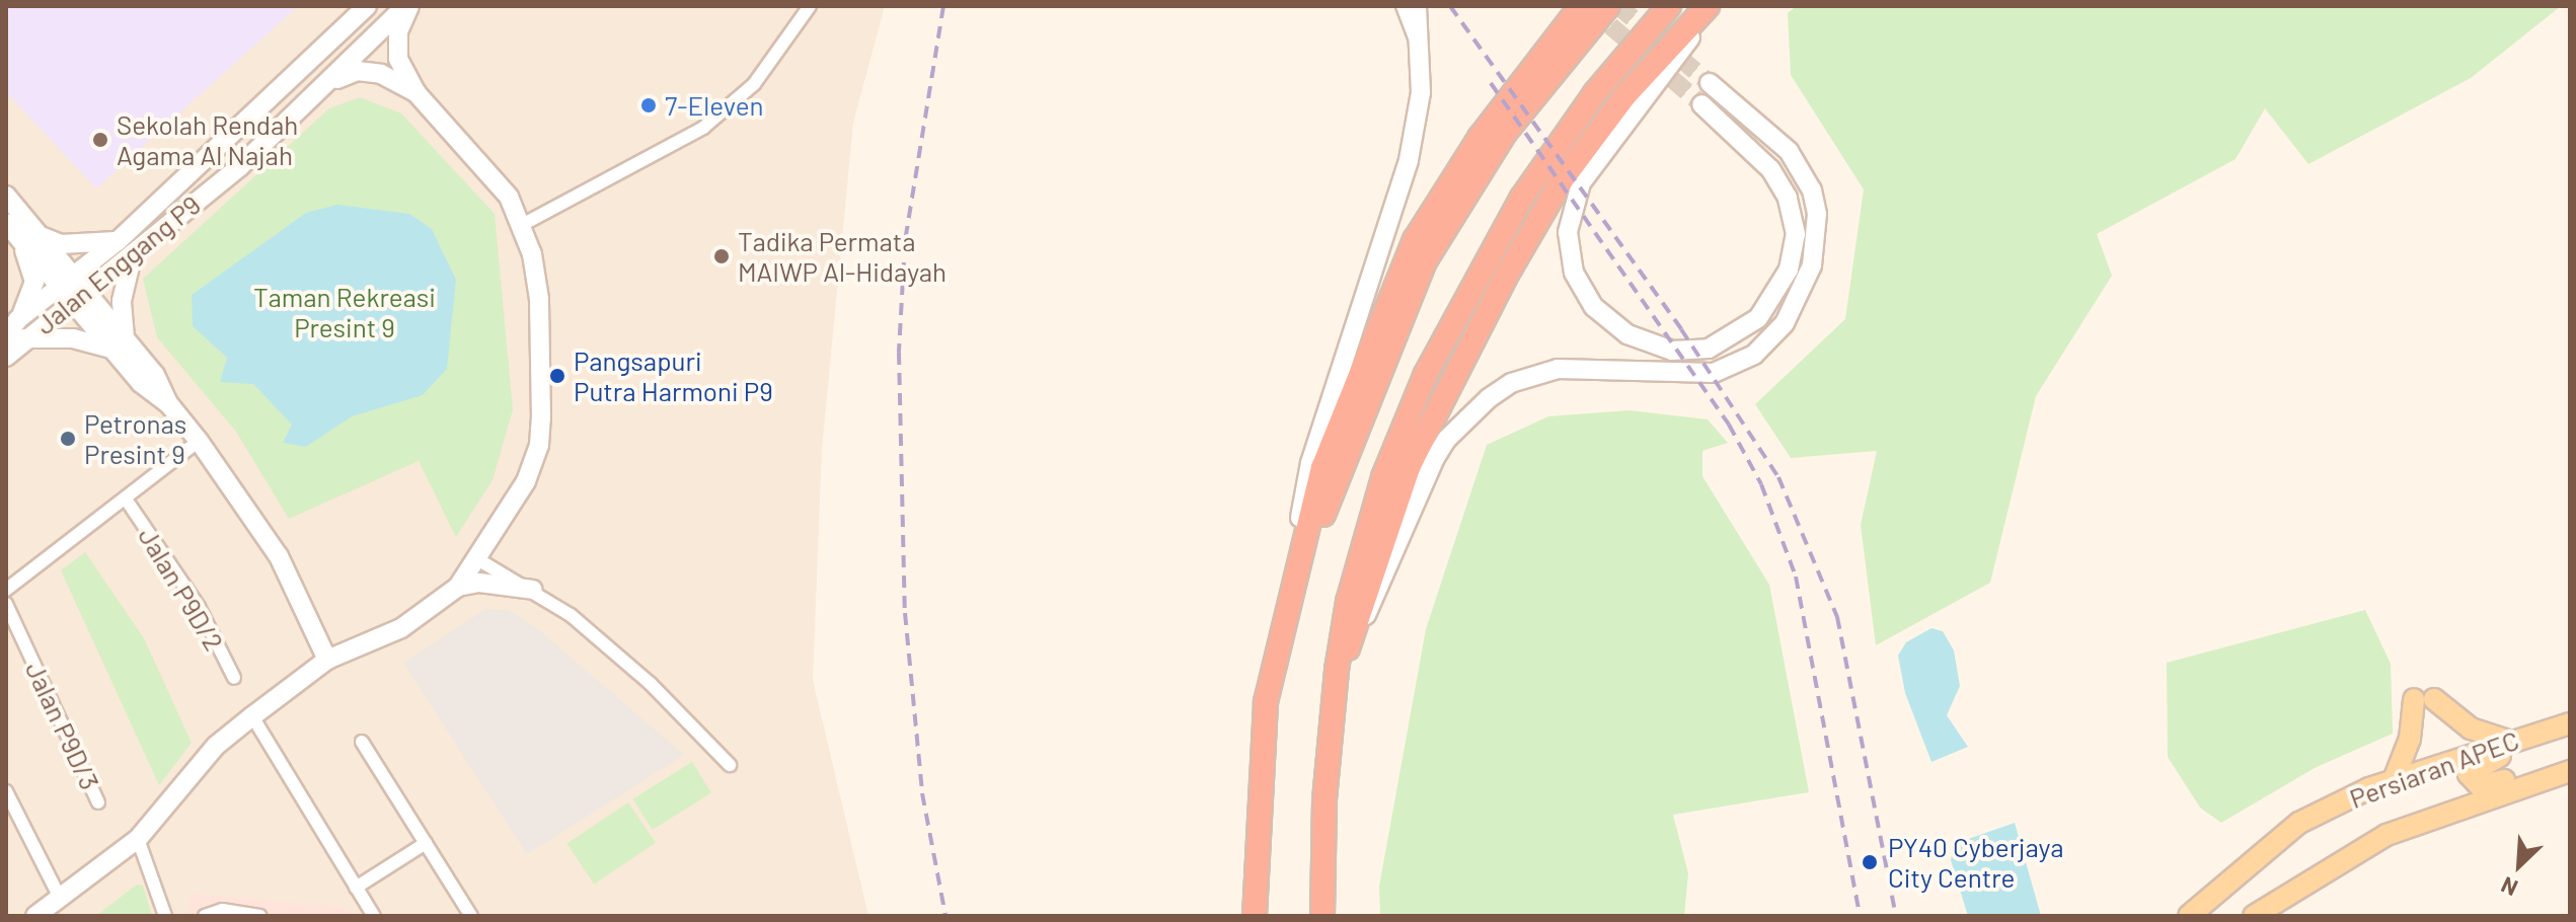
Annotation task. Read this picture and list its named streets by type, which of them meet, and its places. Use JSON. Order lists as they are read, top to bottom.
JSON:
{
  "streets": {
    "main road": ["Persiaran APEC"],
    "street": ["Jalan Enggang P9", "Jalan P9D/2", "Jalan P9D/3"]
  },
  "parks": ["Taman Rekreasi Presint 9"],
  "places": [
    "7-Eleven",
    "Sekolah Rendah Agama Al Najah",
    "Tadika Permata MAIWP Al-Hidayah",
    "Pangsapuri Putra Harmoni P9",
    "Petronas Presint 9",
    "PY40 Cyberjaya City Centre"
  ],
  "north": "bottom left"
}
